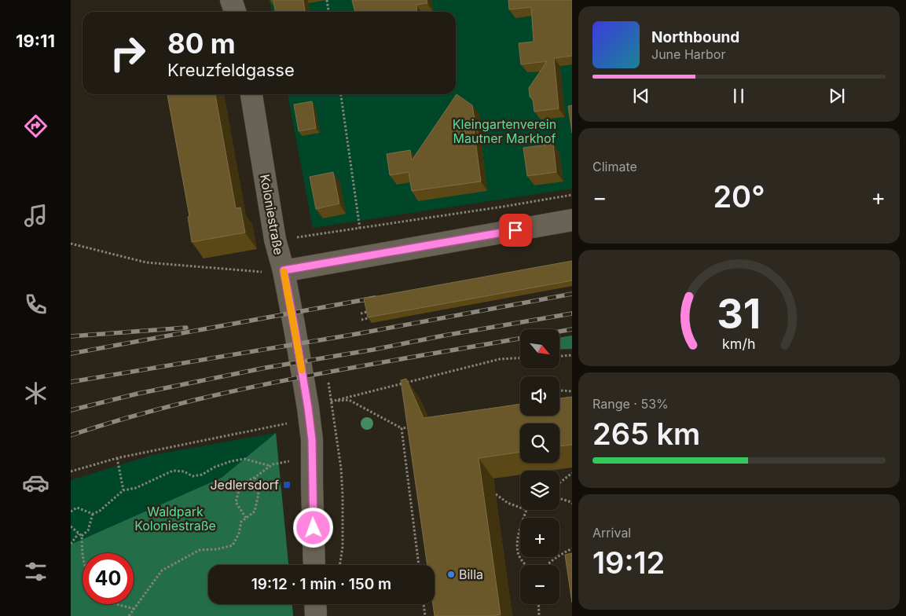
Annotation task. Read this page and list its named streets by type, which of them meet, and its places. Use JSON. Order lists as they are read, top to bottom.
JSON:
{
  "streets": {
    "street": ["Koloniestraße"]
  },
  "parks": ["Kleingartenverein Mautner Markhof", "Waldpark Koloniestraße"],
  "places": {
    "transit": ["Jedlersdorf"],
    "other": ["Billa"]
  },
  "north": "bottom right",
  "page": {
    "tabs": "19:11",
    "turn": ["80 m", "Kreuzfeldgasse"],
    "song": ["Northbound", "June Harbor"],
    "tile": [
      "Climate",
      ["Range · 53%", "265 km"],
      ["Arrival", "19:12"]
    ],
    "heat": ["−", "20°", "+"],
    "map_buttons": ["+", "−"],
    "limit": "40",
    "trip": "19:12 · 1 min · 150 m",
    "gauge": ["31", "km/h"]
  }
}
